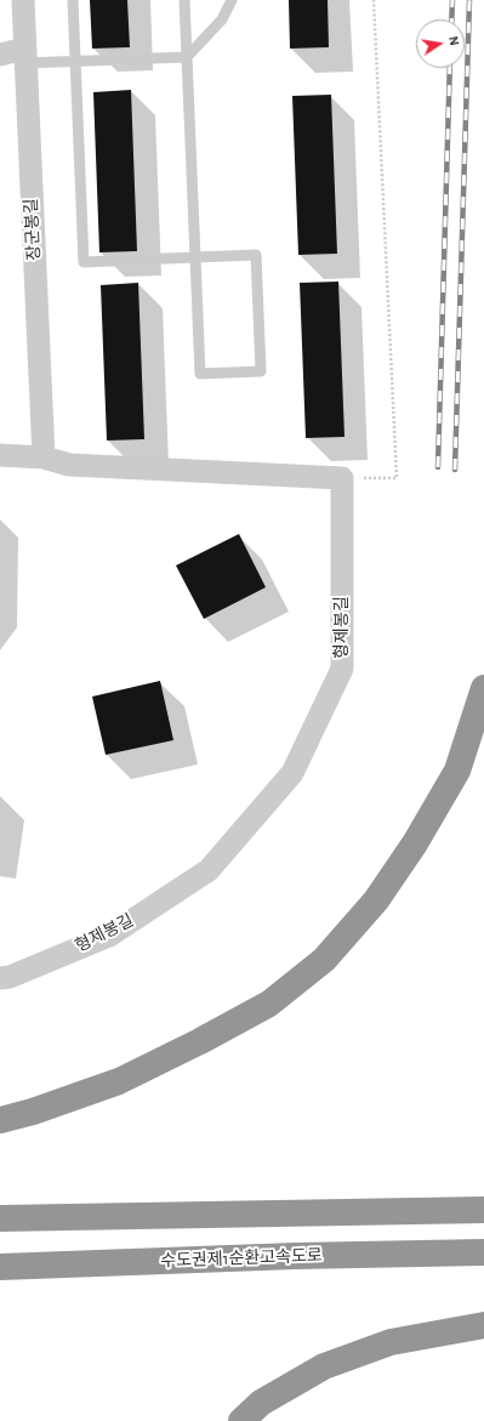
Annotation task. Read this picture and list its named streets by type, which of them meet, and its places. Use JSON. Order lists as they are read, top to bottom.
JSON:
{
  "streets": {
    "highway": ["수도권제1순환고속도로"],
    "street": ["장군봉길", "형제봉길"]
  },
  "north": "right"
}
